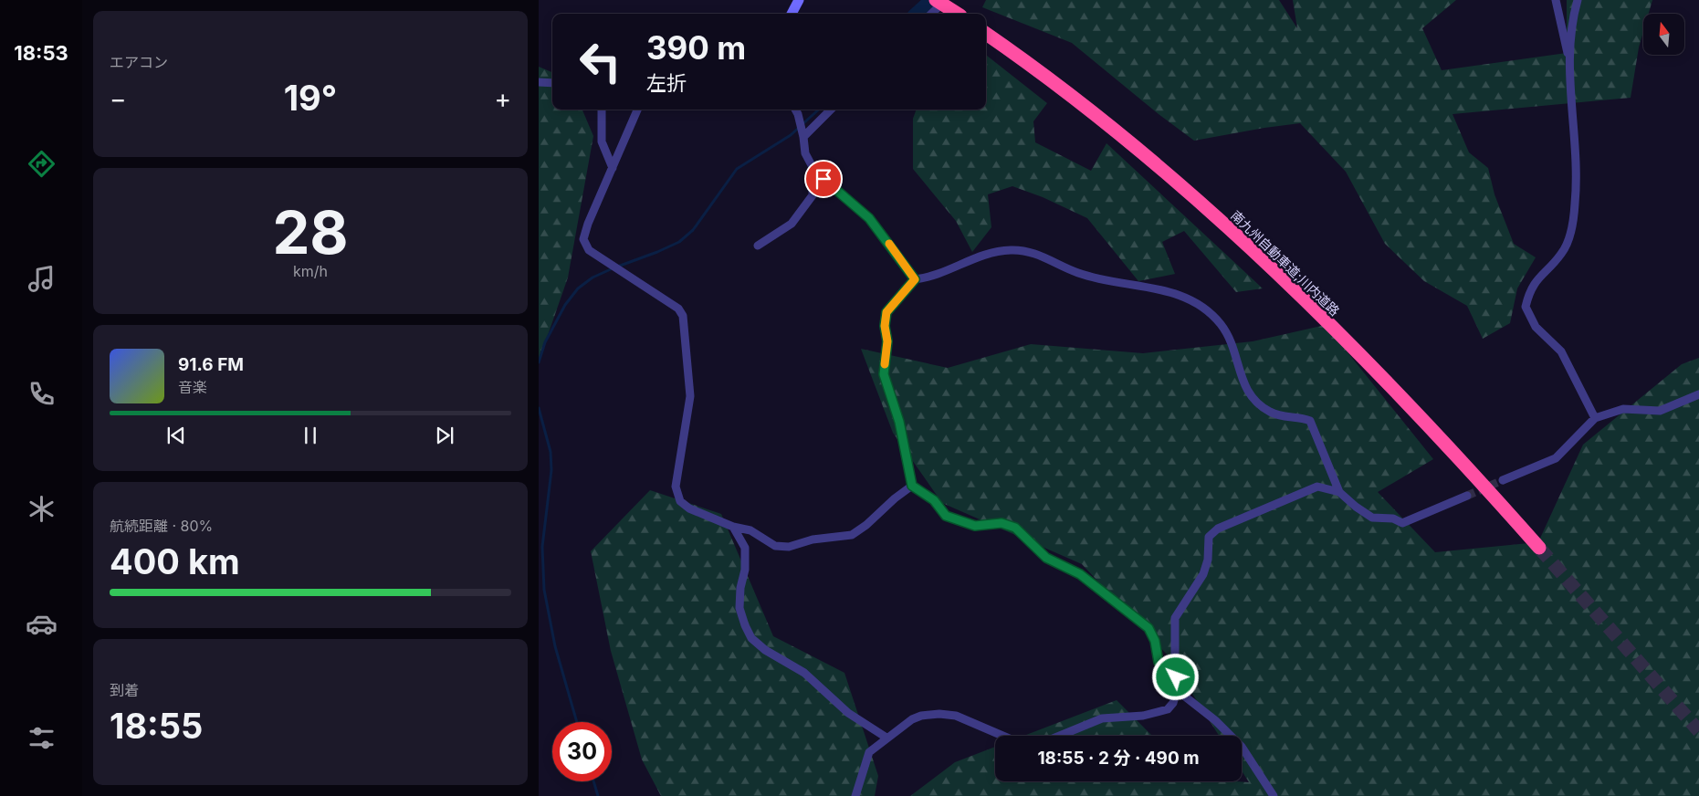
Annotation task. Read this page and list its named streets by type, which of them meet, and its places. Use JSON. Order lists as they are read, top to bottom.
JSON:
{
  "streets": {
    "highway": ["南九州自動車道;川内道路"]
  },
  "north": "top",
  "page": {
    "tabs": "18:53",
    "tile": [
      "エアコン",
      ["28", "km/h"],
      ["航続距離 · 80%", "400 km"],
      ["到着", "18:55"]
    ],
    "turn": ["390 m", "左折"],
    "heat": ["−", "19°", "+"],
    "song": ["91.6 FM", "音楽"],
    "limit": "30",
    "trip": "18:55 · 2 分 · 490 m"
  }
}
